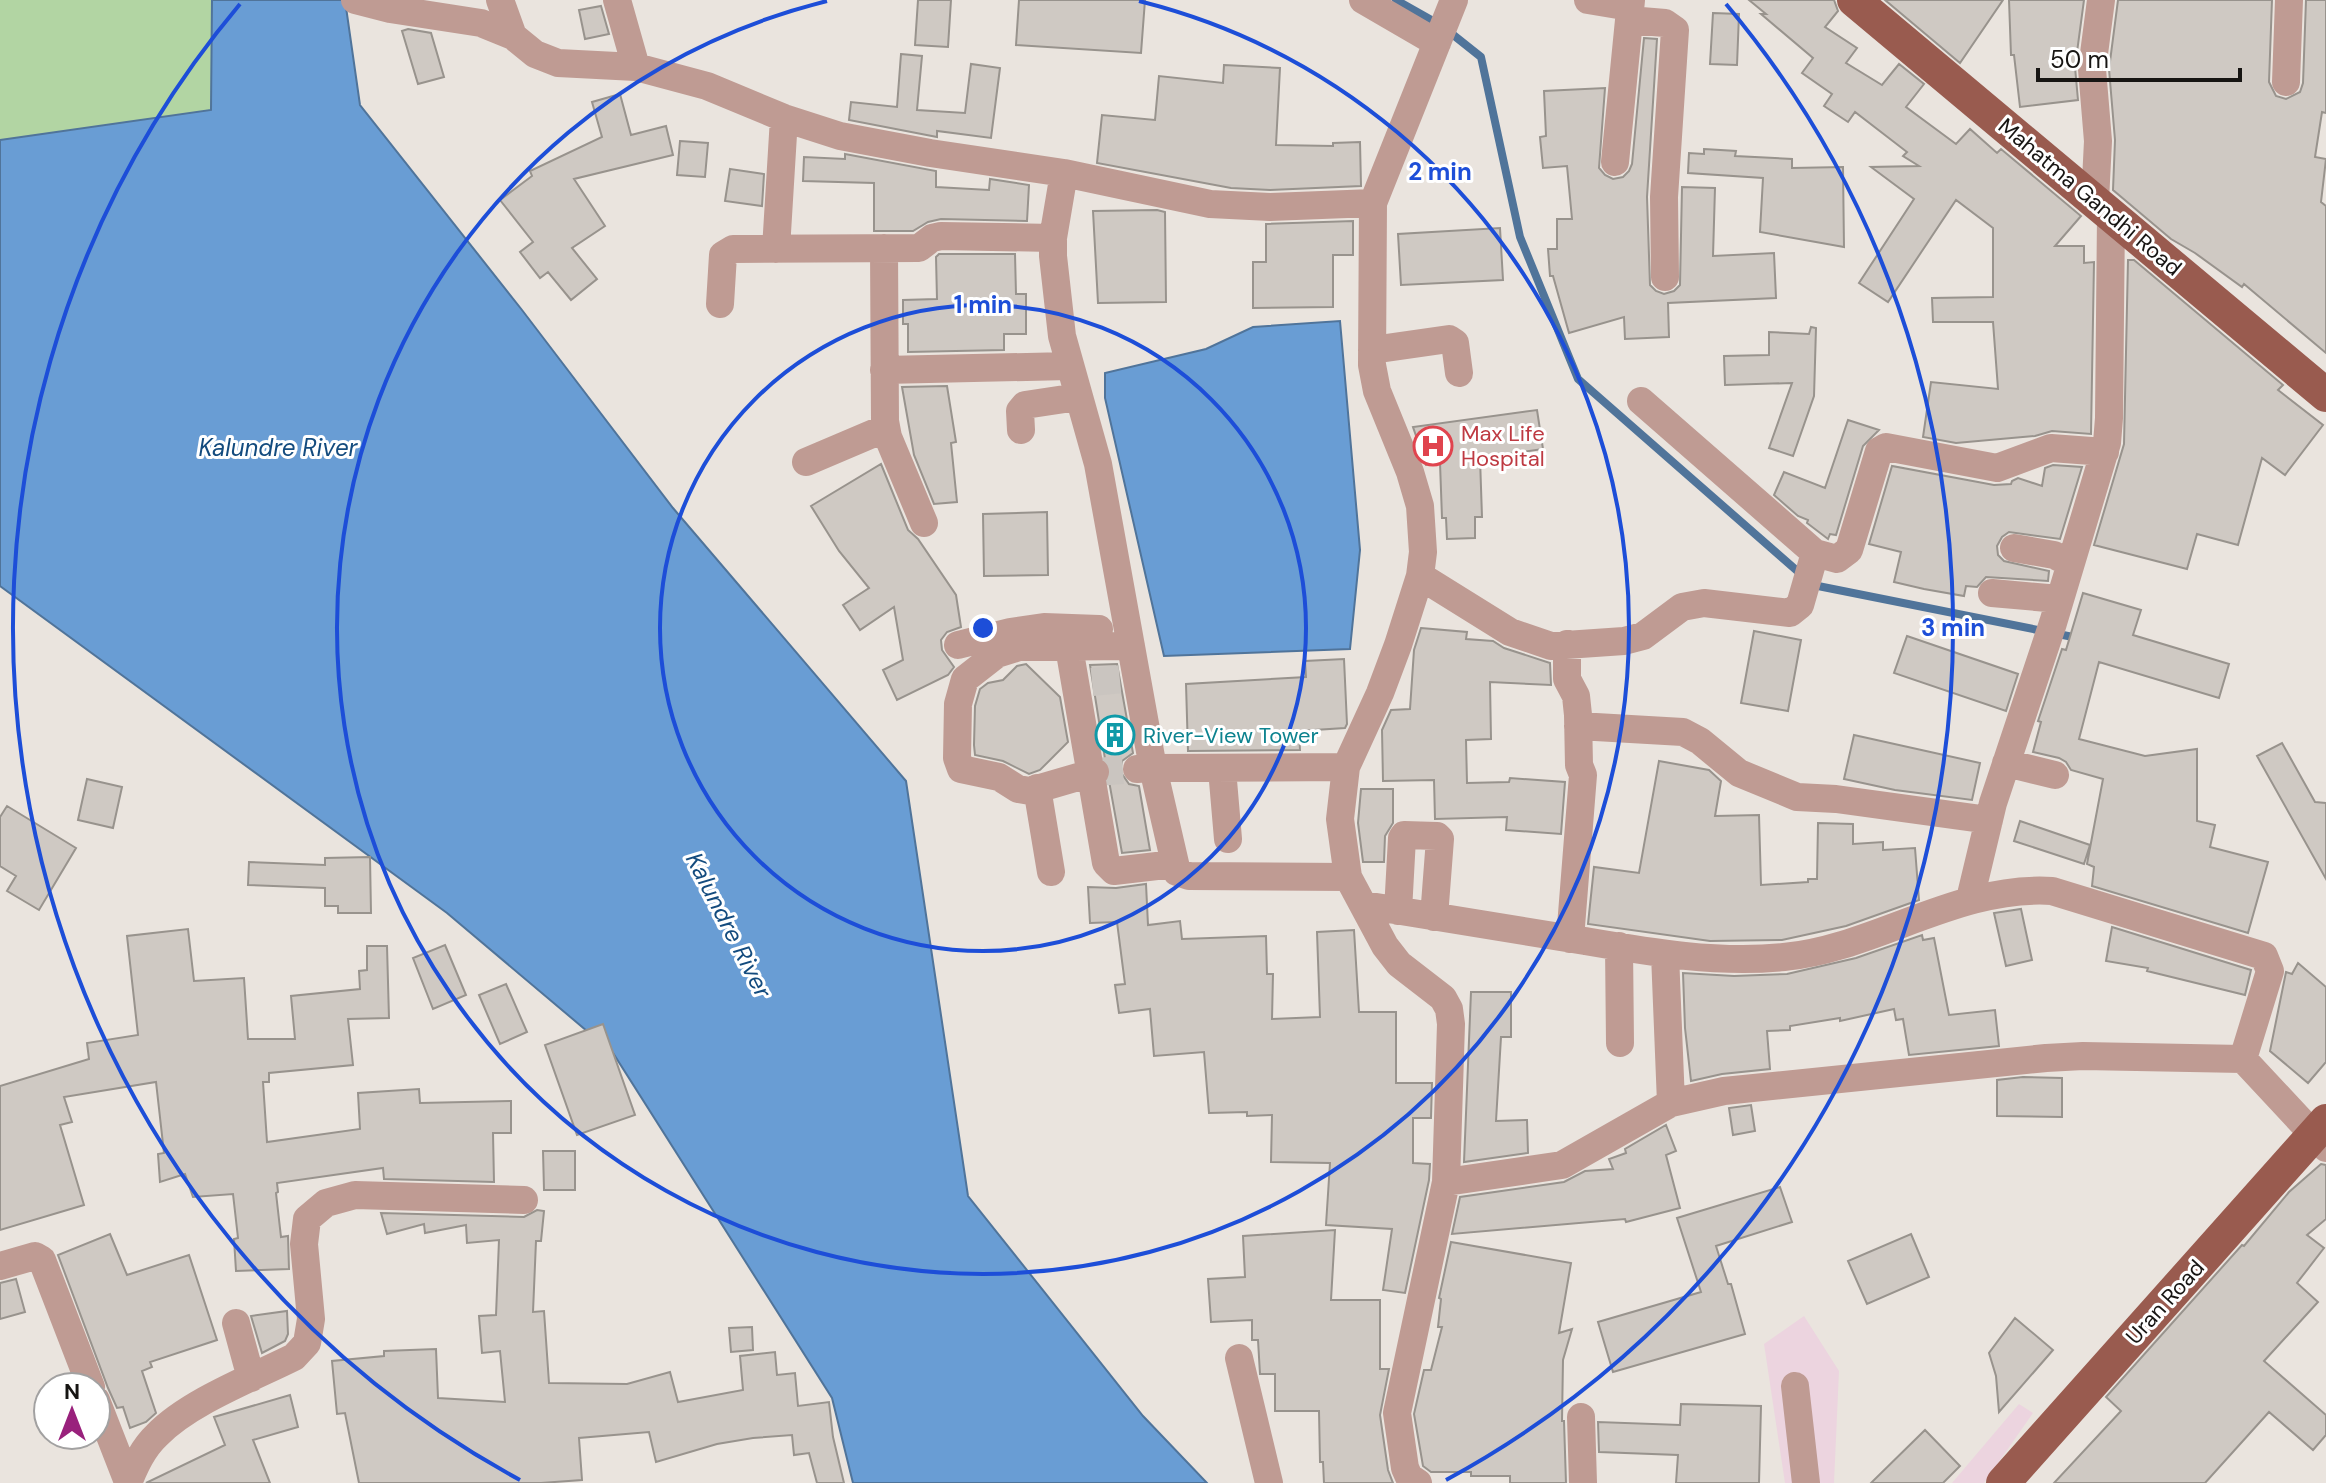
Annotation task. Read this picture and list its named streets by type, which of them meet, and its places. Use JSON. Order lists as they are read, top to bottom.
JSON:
{
  "streets": {
    "main road": ["Mahatma Gandhi Road", "Uran Road"]
  },
  "water": ["Kalundre River"],
  "places": {
    "hospital": ["Max Life Hospital"],
    "building": ["River-View Tower"]
  },
  "scale_bar": "50 m",
  "north": "top",
  "rings": ["2 min", "1 min", "3 min"]
}
